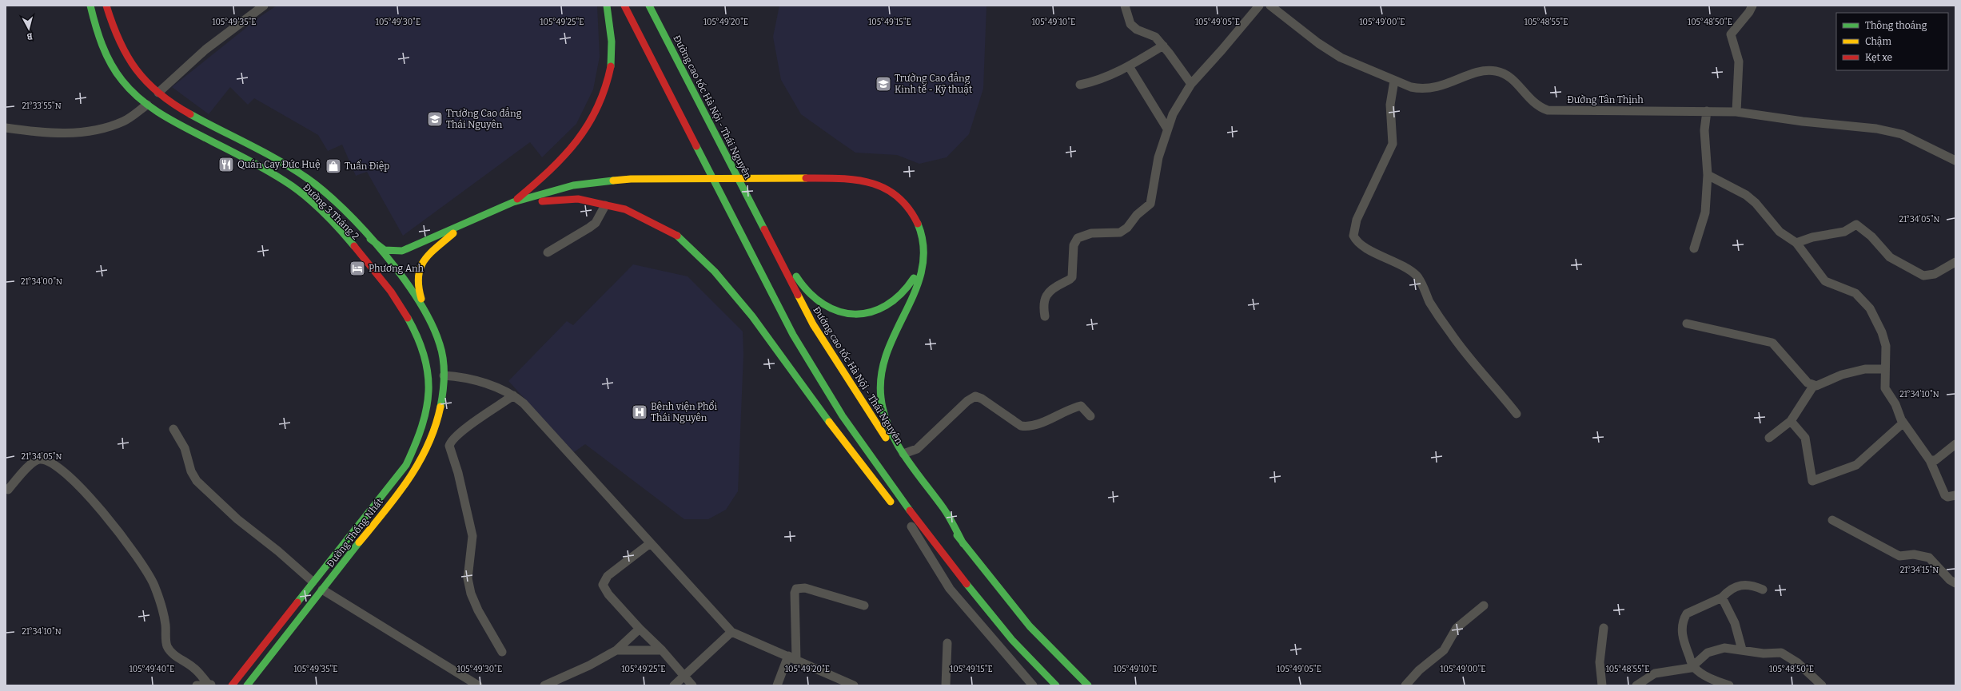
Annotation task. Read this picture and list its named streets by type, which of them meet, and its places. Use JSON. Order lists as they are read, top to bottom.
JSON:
{
  "streets": {
    "highway": ["Đường cao tốc Hà Nội - Thái Nguyên", "Đường 3 Tháng 2", "Đường Thống Nhất"],
    "street": ["Đường Tân Thịnh"]
  },
  "crossings": [
    ["Đường 3 Tháng 2", "Đường Thống Nhất"]
  ],
  "places": {
    "school or university": ["Trường Cao đẳng Kinh tế - Kỹ thuật", "Trường Cao đẳng Thái Nguyên"],
    "restaurant": ["Quán Cay Đức Huệ"],
    "shop": ["Tuấn Điệp"],
    "hotel": ["Phương Anh"],
    "hospital": ["Bệnh viện Phổi Thái Nguyên"]
  },
  "legend": ["Thông thoáng", "Chậm", "Kẹt xe"],
  "north": "bottom",
  "coordinates": [
    "105°49'35\"E",
    "105°49'30\"E",
    "105°49'25\"E",
    "105°49'20\"E",
    "105°49'15\"E",
    "105°49'10\"E",
    "105°49'05\"E",
    "105°49'00\"E",
    "105°48'55\"E",
    "105°48'50\"E",
    "21°33'55\"N",
    "21°34'05\"N",
    "21°34'00\"N",
    "21°34'10\"N",
    "21°34'15\"N",
    "105°49'40\"E"
  ]
}
